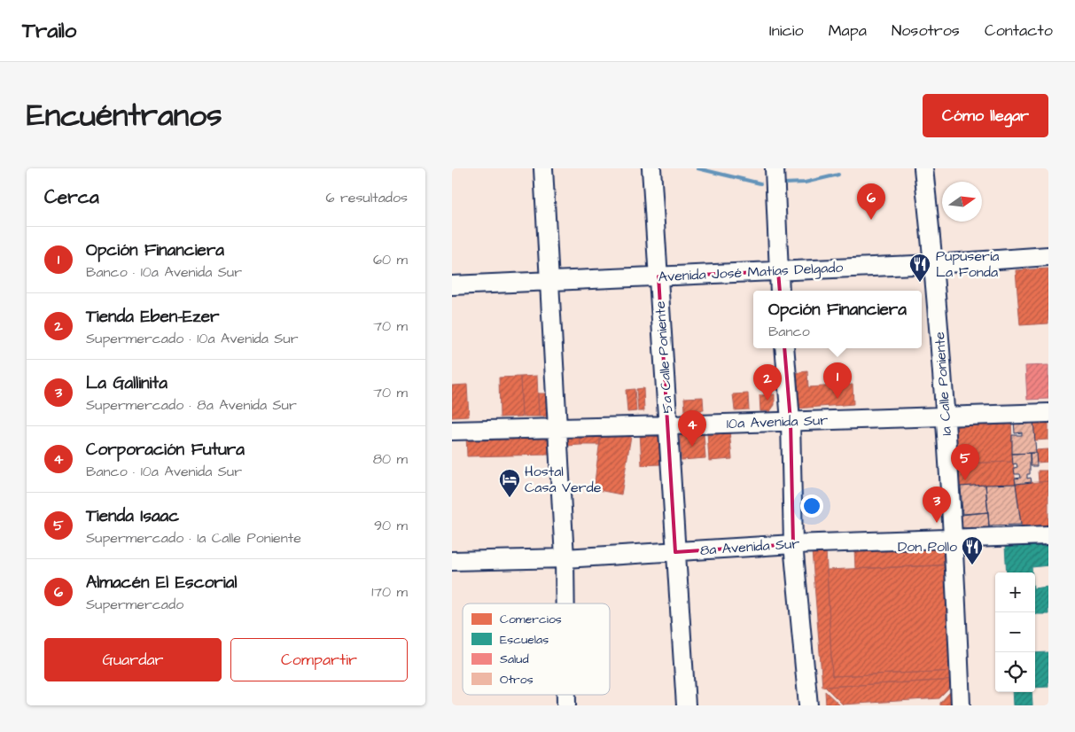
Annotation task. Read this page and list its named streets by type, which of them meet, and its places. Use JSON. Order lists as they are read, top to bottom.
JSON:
{
  "streets": {
    "street": [
      "Avenida José Matías Delgado",
      "5a Calle Poniente",
      "1a Calle Poniente",
      "10a Avenida Sur",
      "8a Avenida Sur"
    ]
  },
  "crossings": [
    ["Avenida José Matías Delgado", "5a Calle Poniente"],
    ["Avenida José Matías Delgado", "1a Calle Poniente"],
    ["5a Calle Poniente", "10a Avenida Sur"],
    ["5a Calle Poniente", "8a Avenida Sur"],
    ["1a Calle Poniente", "10a Avenida Sur"],
    ["1a Calle Poniente", "8a Avenida Sur"]
  ],
  "places": {
    "restaurant": ["Pupusería La Fonda", "Don Pollo"],
    "hotel": ["Hostal Casa Verde"]
  },
  "legend": [
    "Comercios",
    "Escuelas",
    "Salud",
    "Otros"
  ],
  "north": "right",
  "page": {
    "header": "Trailo",
    "nav": [
      "Inicio",
      "Mapa",
      "Nosotros",
      "Contacto"
    ],
    "title": "Encuéntranos",
    "buttons": [
      "Cómo llegar",
      ["Guardar", "Compartir"]
    ],
    "heading": ["Cerca", "6 resultados"],
    "pins": [
      "6",
      "1",
      "2",
      "4",
      "5",
      "3"
    ],
    "list": [
      {
        "mark": "1",
        "name": "Opción Financiera",
        "note": "Banco · 10a Avenida Sur",
        "value": "60 m"
      },
      {
        "mark": "2",
        "name": "Tienda Eben-Ezer",
        "note": "Supermercado · 10a Avenida Sur",
        "value": "70 m"
      },
      {
        "mark": "3",
        "name": "La Gallinita",
        "note": "Supermercado · 8a Avenida Sur",
        "value": "70 m"
      },
      {
        "mark": "4",
        "name": "Corporación Futura",
        "note": "Banco · 10a Avenida Sur",
        "value": "80 m"
      },
      {
        "mark": "5",
        "name": "Tienda Isaac",
        "note": "Supermercado · 1a Calle Poniente",
        "value": "90 m"
      },
      {
        "mark": "6",
        "name": "Almacén El Escorial",
        "note": "Supermercado",
        "value": "170 m"
      }
    ],
    "popup": ["Opción Financiera", "Banco"],
    "map_buttons": ["+", "−"]
  }
}
